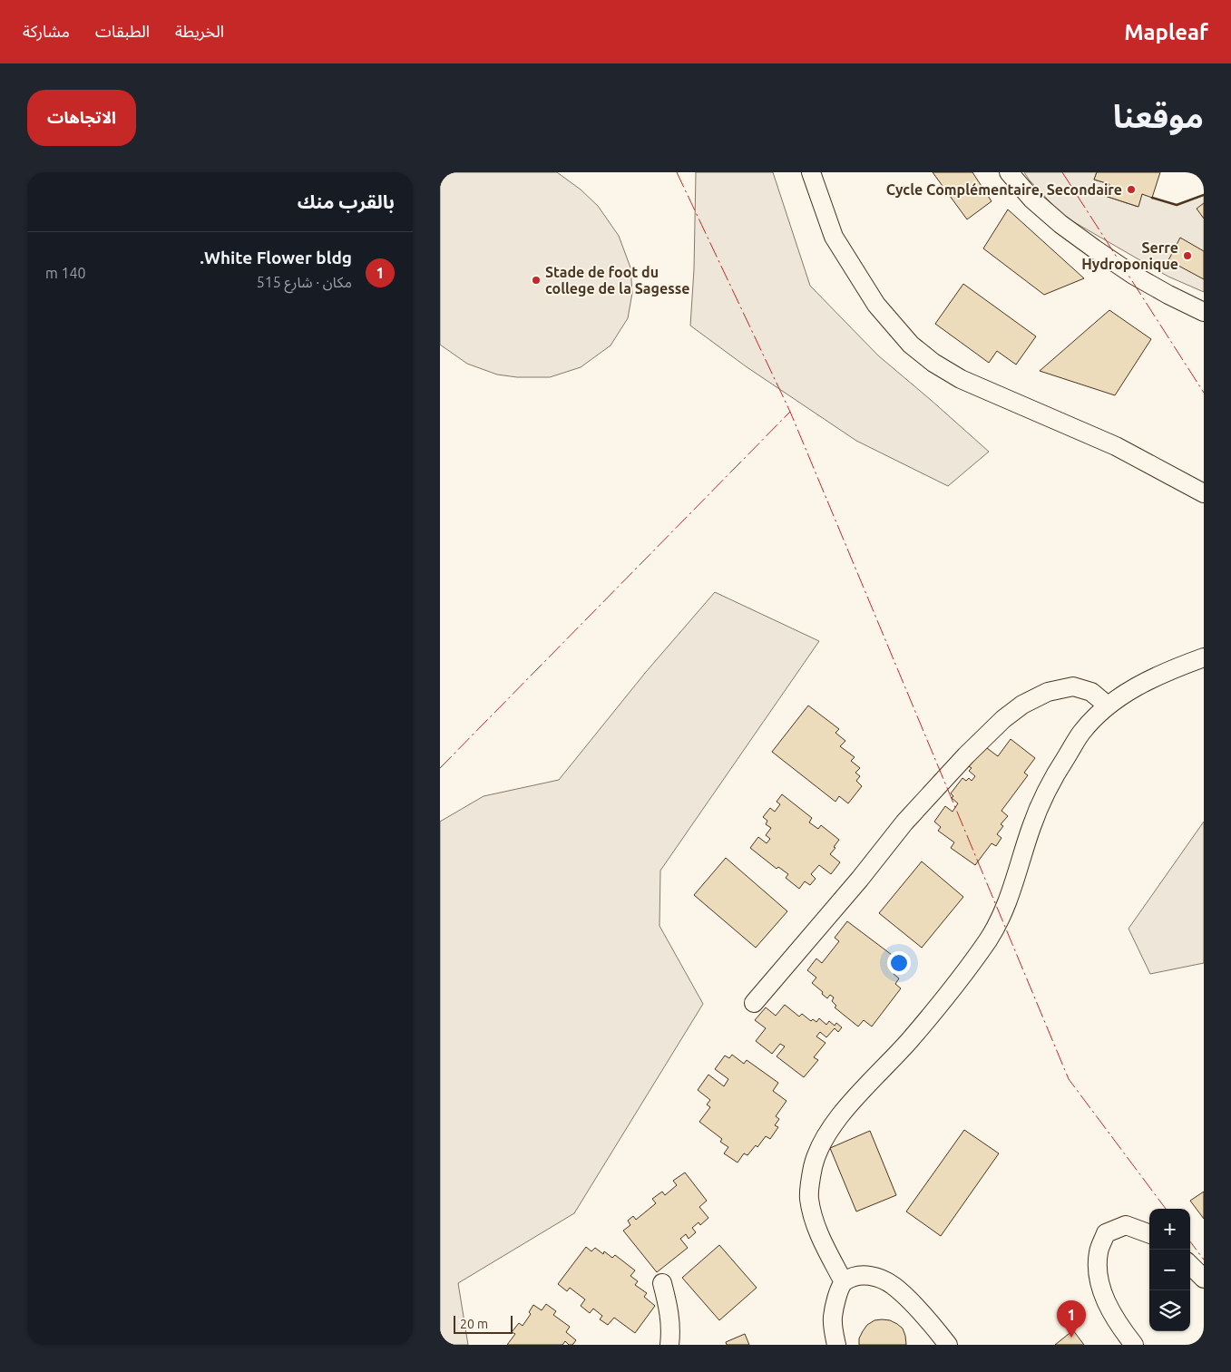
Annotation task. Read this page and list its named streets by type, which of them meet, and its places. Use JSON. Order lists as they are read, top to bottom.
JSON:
{
  "places": ["Cycle Complémentaire, Secondaire", "Serre Hydroponique", "Stade de foot du college de la Sagesse"],
  "scale_bar": "20 m",
  "page": {
    "header": "Mapleaf",
    "nav": ["الخريطة", "الطبقات", "مشاركة"],
    "title": "موقعنا",
    "buttons": "الاتجاهات",
    "heading": "بالقرب منك",
    "list": [
      {
        "mark": "1",
        "name": "White Flower bldg.",
        "note": "مكان · شارع 515",
        "value": "140 m"
      }
    ],
    "map_buttons": ["+", "−"],
    "pins": "1",
    "scale": "20 m"
  }
}
